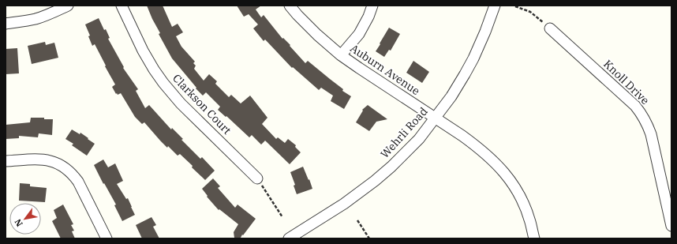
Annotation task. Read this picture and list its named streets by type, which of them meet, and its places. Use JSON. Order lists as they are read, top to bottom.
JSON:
{
  "streets": {
    "street": [
      "Auburn Avenue",
      "Knoll Drive",
      "Clarkson Court",
      "Wehrli Road"
    ]
  },
  "crossings": [
    ["Auburn Avenue", "Wehrli Road"]
  ],
  "north": "bottom left"
}
